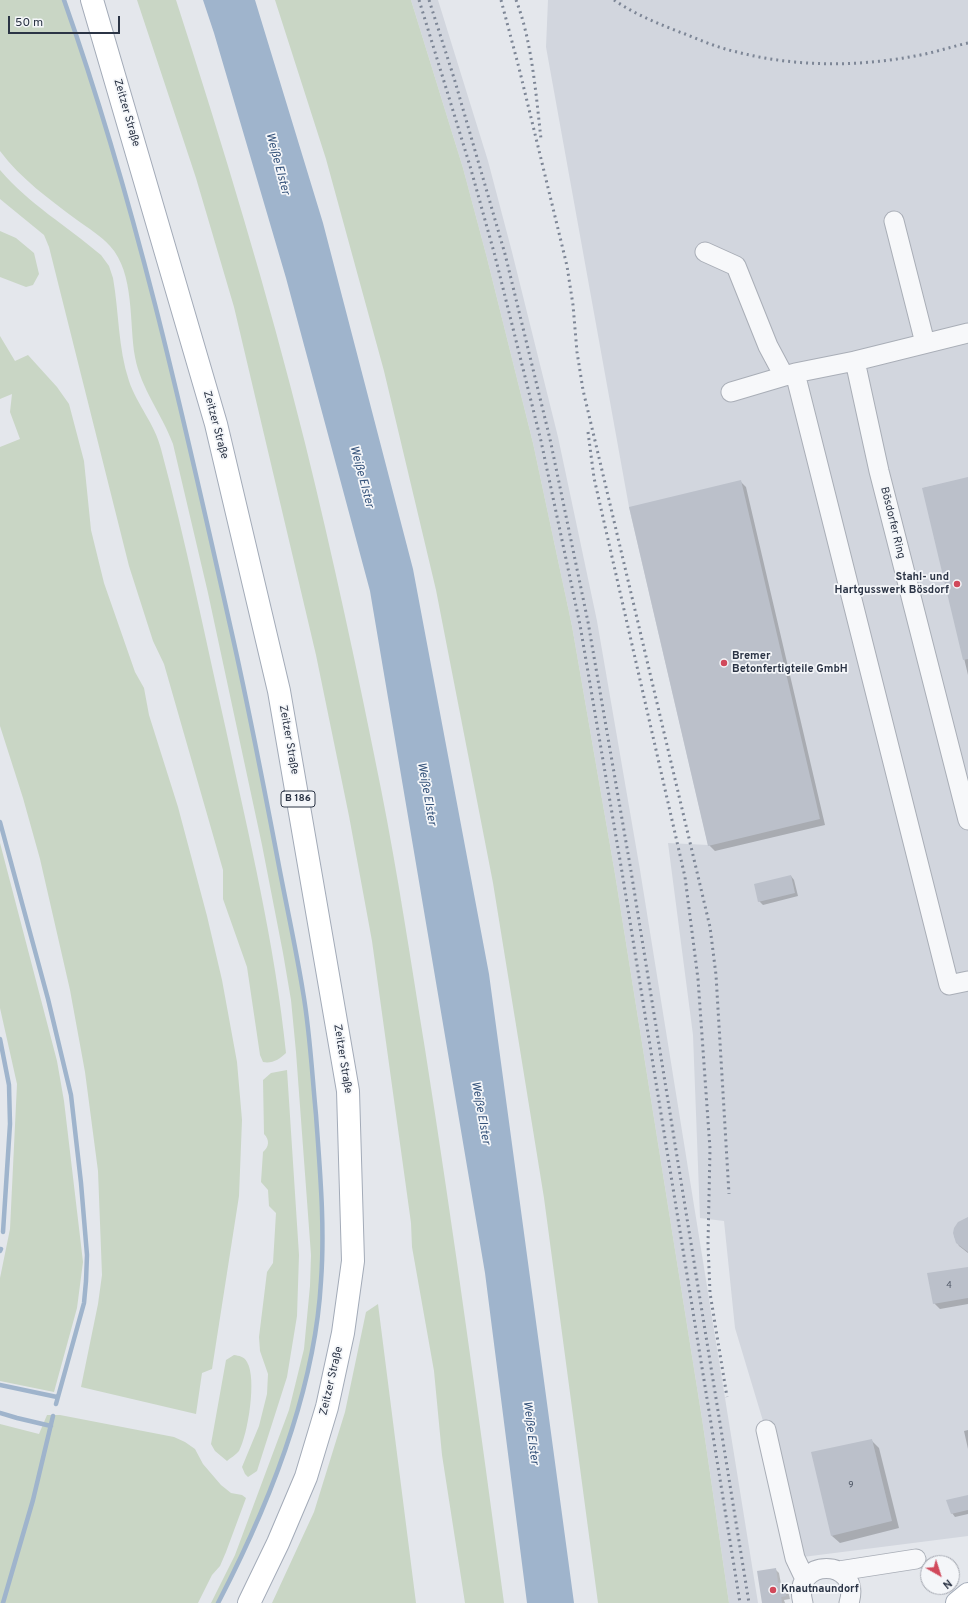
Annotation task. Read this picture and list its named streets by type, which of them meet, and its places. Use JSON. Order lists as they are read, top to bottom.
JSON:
{
  "streets": {
    "main road": ["Zeitzer Straße", "B 186"],
    "street": ["Bösdorfer Ring"]
  },
  "water": ["Weiße Elster"],
  "places": ["Stahl- und Hartgusswerk Bösdorf", "Bremer Betonfertigteile GmbH", "Knautnaundorf"],
  "house_numbers": ["4", "9"],
  "scale_bar": "50 m",
  "north": "bottom right"
}
